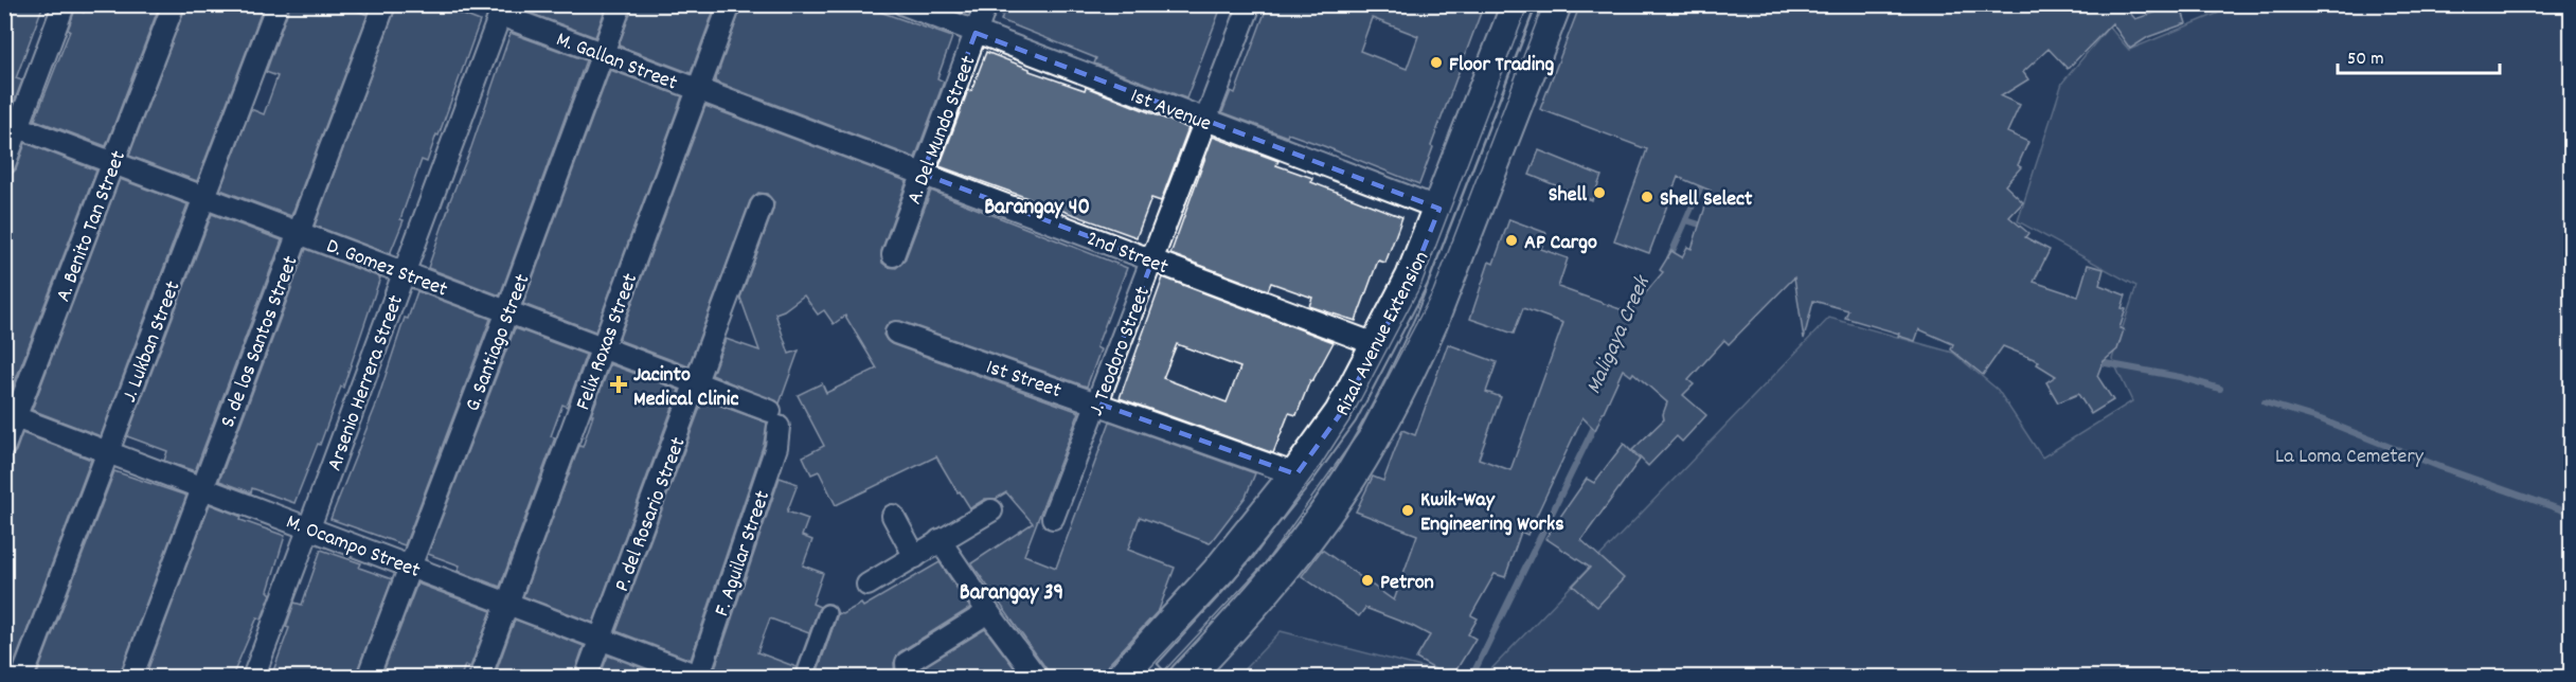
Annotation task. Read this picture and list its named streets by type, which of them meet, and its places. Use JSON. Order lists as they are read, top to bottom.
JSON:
{
  "streets": {
    "main road": ["Rizal Avenue Extension"],
    "street": [
      "M. Gallan Street",
      "1st Avenue",
      "A. Del Mundo Street",
      "A. Benito Tan Street",
      "2nd Street",
      "D. Gomez Street",
      "J. Lukban Street",
      "S. de los Santos Street",
      "Felix Roxas Street",
      "G. Santiago Street",
      "J. Teodoro Street",
      "1st Street",
      "Arsenio Herrera Street",
      "P. del Rosario Street",
      "M. Ocampo Street",
      "F. Aguilar Street"
    ]
  },
  "crossings": [
    ["M. Gallan Street", "2nd Street"],
    ["M. Gallan Street", "Felix Roxas Street"],
    ["M. Gallan Street", "G. Santiago Street"],
    ["M. Gallan Street", "Arsenio Herrera Street"],
    ["1st Avenue", "A. Del Mundo Street"],
    ["1st Avenue", "Rizal Avenue Extension"],
    ["1st Avenue", "J. Teodoro Street"],
    ["A. Del Mundo Street", "2nd Street"],
    ["A. Benito Tan Street", "D. Gomez Street"],
    ["A. Benito Tan Street", "M. Ocampo Street"],
    ["2nd Street", "Rizal Avenue Extension"],
    ["2nd Street", "Felix Roxas Street"],
    ["2nd Street", "J. Teodoro Street"],
    ["D. Gomez Street", "J. Lukban Street"],
    ["D. Gomez Street", "S. de los Santos Street"],
    ["D. Gomez Street", "Felix Roxas Street"],
    ["D. Gomez Street", "G. Santiago Street"],
    ["D. Gomez Street", "Arsenio Herrera Street"],
    ["D. Gomez Street", "P. del Rosario Street"],
    ["D. Gomez Street", "F. Aguilar Street"],
    ["Rizal Avenue Extension", "1st Street"],
    ["J. Lukban Street", "M. Ocampo Street"],
    ["S. de los Santos Street", "M. Ocampo Street"],
    ["Felix Roxas Street", "M. Ocampo Street"],
    ["G. Santiago Street", "M. Ocampo Street"],
    ["J. Teodoro Street", "1st Street"],
    ["Arsenio Herrera Street", "M. Ocampo Street"],
    ["P. del Rosario Street", "M. Ocampo Street"],
    ["M. Ocampo Street", "F. Aguilar Street"]
  ],
  "districts": ["Barangay 40", "Barangay 39"],
  "water": ["Maligaya Creek"],
  "parks": ["La Loma Cemetery"],
  "places": {
    "other": [
      "Floor Trading",
      "Shell",
      "Shell Select",
      "AP Cargo",
      "Kwik-Way Engineering Works",
      "Petron"
    ],
    "health": ["Jacinto Medical Clinic"]
  },
  "scale_bar": "50 m"
}
